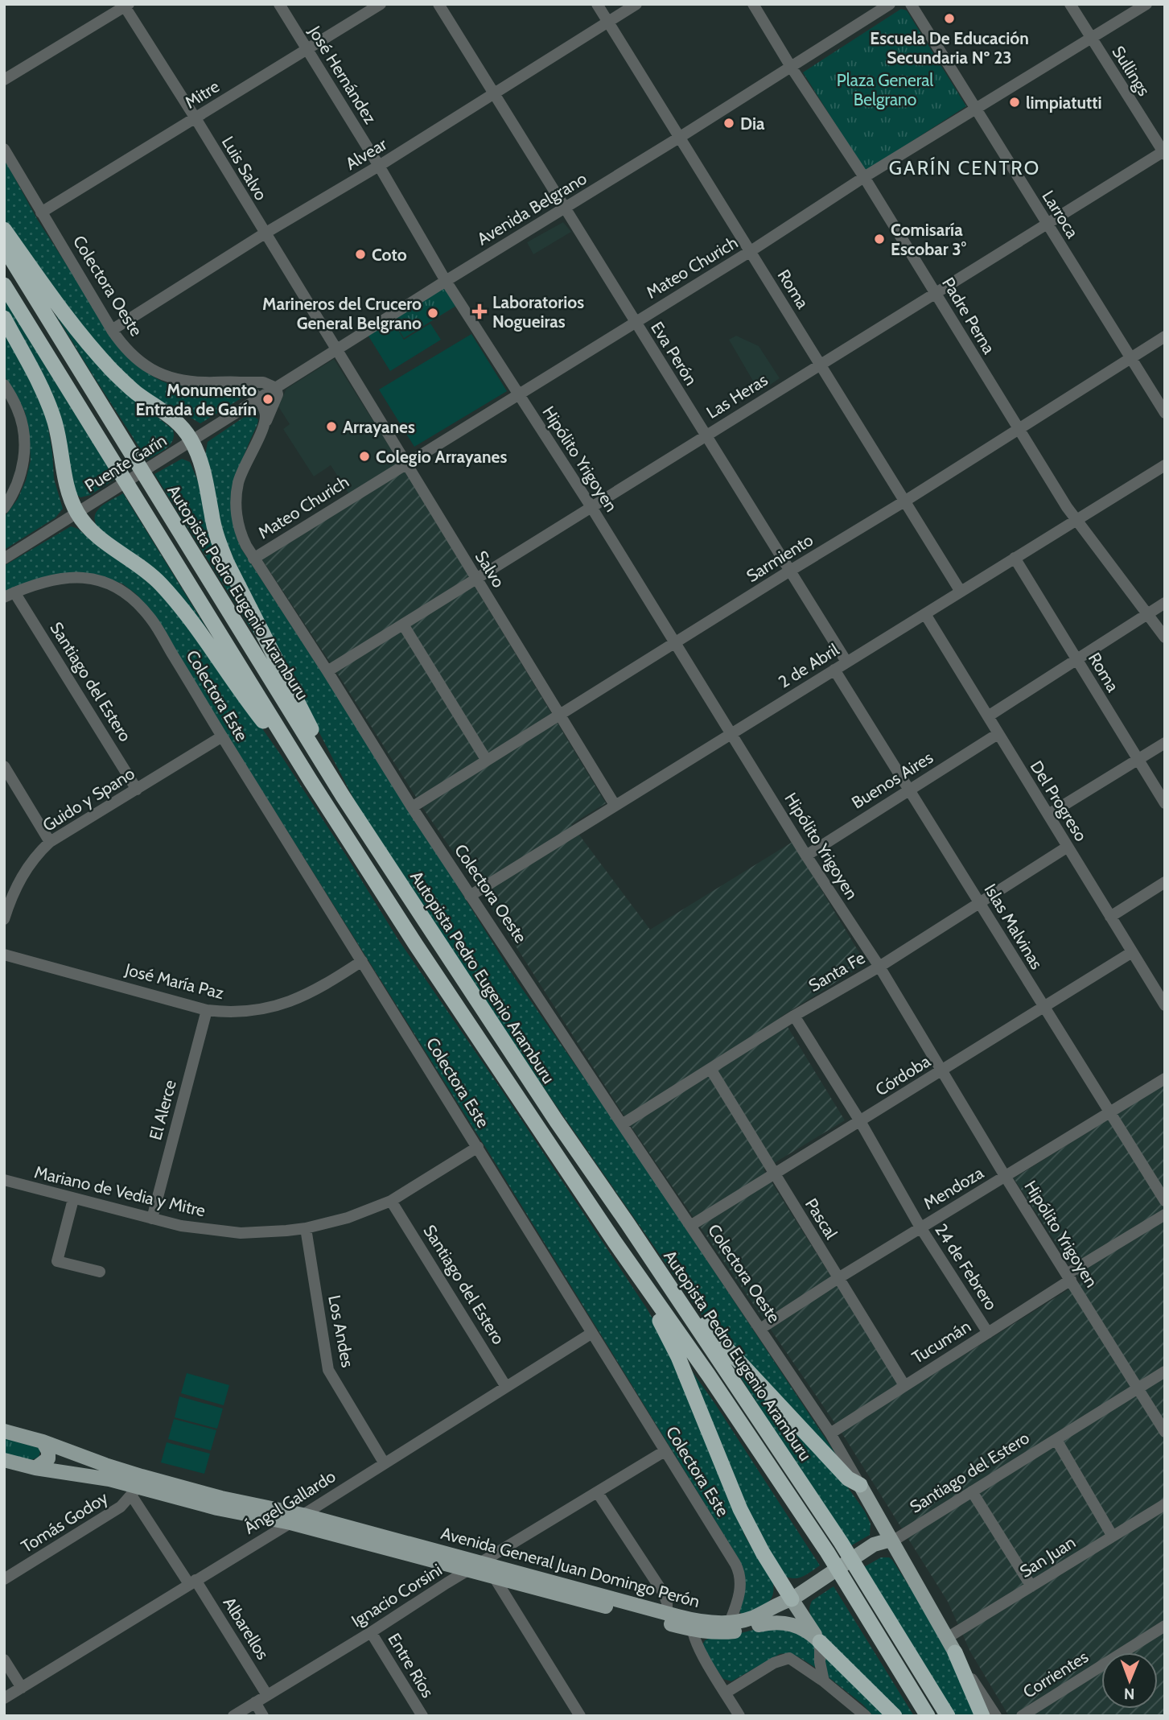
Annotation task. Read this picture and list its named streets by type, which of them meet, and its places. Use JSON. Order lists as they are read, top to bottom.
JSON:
{
  "streets": {
    "highway": ["Autopista Pedro Eugenio Aramburu"],
    "main road": ["Colectora Oeste", "Santiago del Estero", "Avenida General Juan Domingo Perón"],
    "street": [
      "Sullings",
      "José Hernández",
      "Mitre",
      "Alvear",
      "Luis Salvo",
      "Avenida Belgrano",
      "Larroca",
      "Mateo Churich",
      "Roma",
      "Padre Perna",
      "Eva Perón",
      "Las Heras",
      "Hipólito Yrigoyen",
      "Puente Garín",
      "Sarmiento",
      "Salvo",
      "2 de Abril",
      "Colectora Este",
      "Buenos Aires",
      "Guido y Spano",
      "Del Progreso",
      "Islas Malvinas",
      "Santa Fe",
      "José María Paz",
      "Córdoba",
      "El Alerce",
      "Mendoza",
      "Mariano de Vedia y Mitre",
      "Pascal",
      "24 de Febrero",
      "Los Andes",
      "Tucumán",
      "Ángel Gallardo",
      "Tomás Godoy",
      "San Juan",
      "Ignacio Corsini",
      "Albarellos",
      "Entre Ríos",
      "Corrientes"
    ]
  },
  "crossings": [
    ["Sullings", "Mateo Churich"],
    ["Sullings", "Las Heras"],
    ["José Hernández", "Mitre"],
    ["José Hernández", "Alvear"],
    ["José Hernández", "Avenida Belgrano"],
    ["José Hernández", "Hipólito Yrigoyen"],
    ["Mitre", "Luis Salvo"],
    ["Mitre", "Colectora Oeste"],
    ["Alvear", "Luis Salvo"],
    ["Alvear", "Colectora Oeste"],
    ["Alvear", "Roma"],
    ["Alvear", "Eva Perón"],
    ["Luis Salvo", "Avenida Belgrano"],
    ["Luis Salvo", "Salvo"],
    ["Avenida Belgrano", "Colectora Oeste"],
    ["Avenida Belgrano", "Roma"],
    ["Avenida Belgrano", "Padre Perna"],
    ["Avenida Belgrano", "Eva Perón"],
    ["Avenida Belgrano", "Hipólito Yrigoyen"],
    ["Avenida Belgrano", "Puente Garín"],
    ["Avenida Belgrano", "Salvo"],
    ["Larroca", "Mateo Churich"],
    ["Larroca", "Las Heras"],
    ["Larroca", "Sarmiento"],
    ["Mateo Churich", "Colectora Oeste"],
    ["Mateo Churich", "Roma"],
    ["Mateo Churich", "Padre Perna"],
    ["Mateo Churich", "Eva Perón"],
    ["Mateo Churich", "Hipólito Yrigoyen"],
    ["Mateo Churich", "Salvo"],
    ["Colectora Oeste", "Las Heras"],
    ["Colectora Oeste", "Sarmiento"],
    ["Colectora Oeste", "2 de Abril"],
    ["Colectora Oeste", "Santiago del Estero"],
    ["Colectora Oeste", "Santa Fe"],
    ["Colectora Oeste", "Córdoba"],
    ["Colectora Oeste", "Mendoza"],
    ["Colectora Oeste", "Tucumán"],
    ["Colectora Oeste", "San Juan"],
    ["Roma", "Las Heras"],
    ["Roma", "Sarmiento"],
    ["Roma", "2 de Abril"],
    ["Padre Perna", "Las Heras"],
    ["Padre Perna", "Sarmiento"],
    ["Padre Perna", "2 de Abril"],
    ["Eva Perón", "Las Heras"],
    ["Eva Perón", "Sarmiento"],
    ["Eva Perón", "2 de Abril"],
    ["Las Heras", "Hipólito Yrigoyen"],
    ["Las Heras", "Salvo"],
    ["Hipólito Yrigoyen", "Sarmiento"],
    ["Hipólito Yrigoyen", "2 de Abril"],
    ["Hipólito Yrigoyen", "Santiago del Estero"],
    ["Hipólito Yrigoyen", "Buenos Aires"],
    ["Hipólito Yrigoyen", "Santa Fe"],
    ["Hipólito Yrigoyen", "Córdoba"],
    ["Hipólito Yrigoyen", "Mendoza"],
    ["Hipólito Yrigoyen", "Tucumán"],
    ["Sarmiento", "Salvo"],
    ["Salvo", "2 de Abril"],
    ["2 de Abril", "Del Progreso"],
    ["2 de Abril", "Islas Malvinas"],
    ["Santiago del Estero", "Colectora Este"],
    ["Santiago del Estero", "Guido y Spano"],
    ["Santiago del Estero", "Mariano de Vedia y Mitre"],
    ["Santiago del Estero", "Ángel Gallardo"],
    ["Santiago del Estero", "Avenida General Juan Domingo Perón"],
    ["Colectora Este", "Guido y Spano"],
    ["Colectora Este", "José María Paz"],
    ["Colectora Este", "Mariano de Vedia y Mitre"],
    ["Colectora Este", "Ángel Gallardo"],
    ["Colectora Este", "Avenida General Juan Domingo Perón"],
    ["Colectora Este", "Ignacio Corsini"],
    ["Buenos Aires", "Del Progreso"],
    ["Buenos Aires", "Islas Malvinas"],
    ["Del Progreso", "Santa Fe"],
    ["Del Progreso", "Córdoba"],
    ["Islas Malvinas", "Santa Fe"],
    ["Islas Malvinas", "Córdoba"],
    ["Islas Malvinas", "Mendoza"],
    ["Santa Fe", "Pascal"],
    ["Santa Fe", "24 de Febrero"],
    ["José María Paz", "El Alerce"],
    ["Córdoba", "Pascal"],
    ["Córdoba", "24 de Febrero"],
    ["El Alerce", "Mariano de Vedia y Mitre"],
    ["Mendoza", "Pascal"],
    ["Mendoza", "24 de Febrero"],
    ["Mariano de Vedia y Mitre", "Los Andes"],
    ["Pascal", "Tucumán"],
    ["24 de Febrero", "Tucumán"],
    ["Los Andes", "Ángel Gallardo"],
    ["Ángel Gallardo", "Avenida General Juan Domingo Perón"],
    ["Ángel Gallardo", "Albarellos"],
    ["Tomás Godoy", "Avenida General Juan Domingo Perón"],
    ["Tomás Godoy", "Albarellos"],
    ["Avenida General Juan Domingo Perón", "Ignacio Corsini"],
    ["Avenida General Juan Domingo Perón", "Albarellos"],
    ["Ignacio Corsini", "Albarellos"],
    ["Ignacio Corsini", "Entre Ríos"]
  ],
  "districts": ["GARÍN CENTRO"],
  "parks": ["Plaza General Belgrano"],
  "places": {
    "other": [
      "Escuela De Educación Secundaria Nº 23",
      "limpiatutti",
      "Dia",
      "Comisaría Escobar 3°",
      "Coto",
      "Marineros del Crucero General Belgrano",
      "Monumento Entrada de Garín",
      "Arrayanes",
      "Colegio Arrayanes"
    ],
    "health": ["Laboratorios Nogueiras"]
  },
  "north": "bottom"
}
